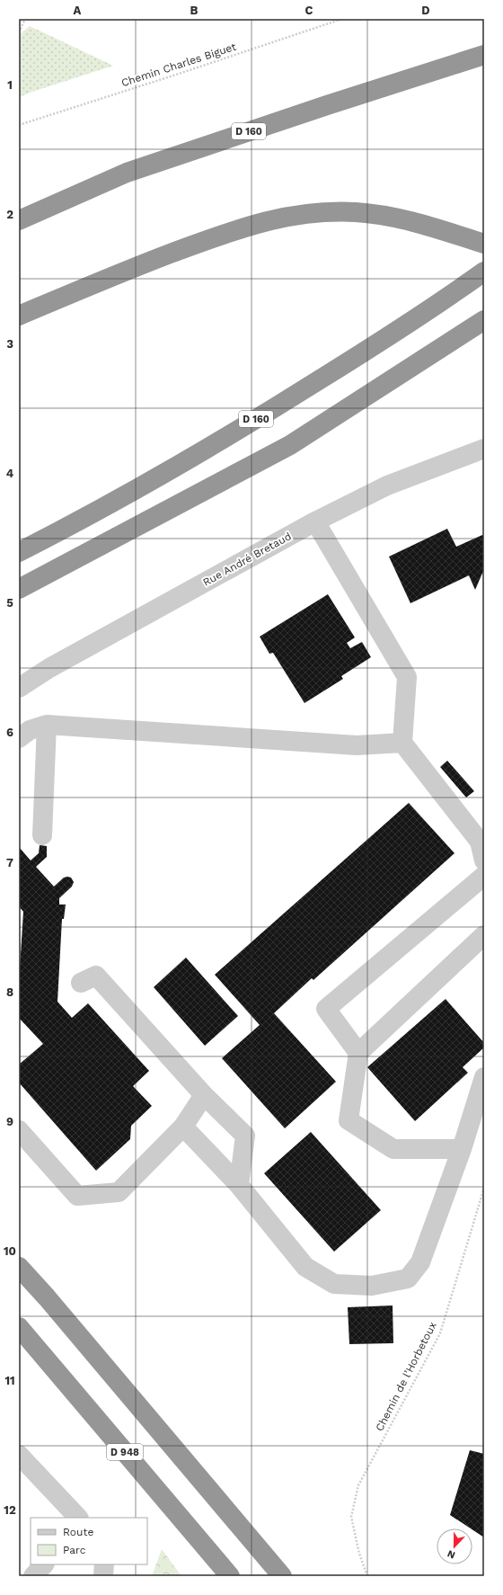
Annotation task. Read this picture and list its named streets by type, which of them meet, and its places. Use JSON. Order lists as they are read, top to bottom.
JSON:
{
  "streets": {
    "highway": ["D 160", "D 948"],
    "street": ["Rue André Bretaud"],
    "path": ["Chemin Charles Biguet", "Chemin de l’Horbetoux"]
  },
  "legend": ["Route", "Parc"],
  "north": "bottom",
  "grid": {
    "columns": [
      "A",
      "B",
      "C",
      "D"
    ],
    "rows": [
      "1",
      "2",
      "3",
      "4",
      "5",
      "6",
      "7",
      "8",
      "9",
      "10",
      "11",
      "12"
    ]
  }
}
